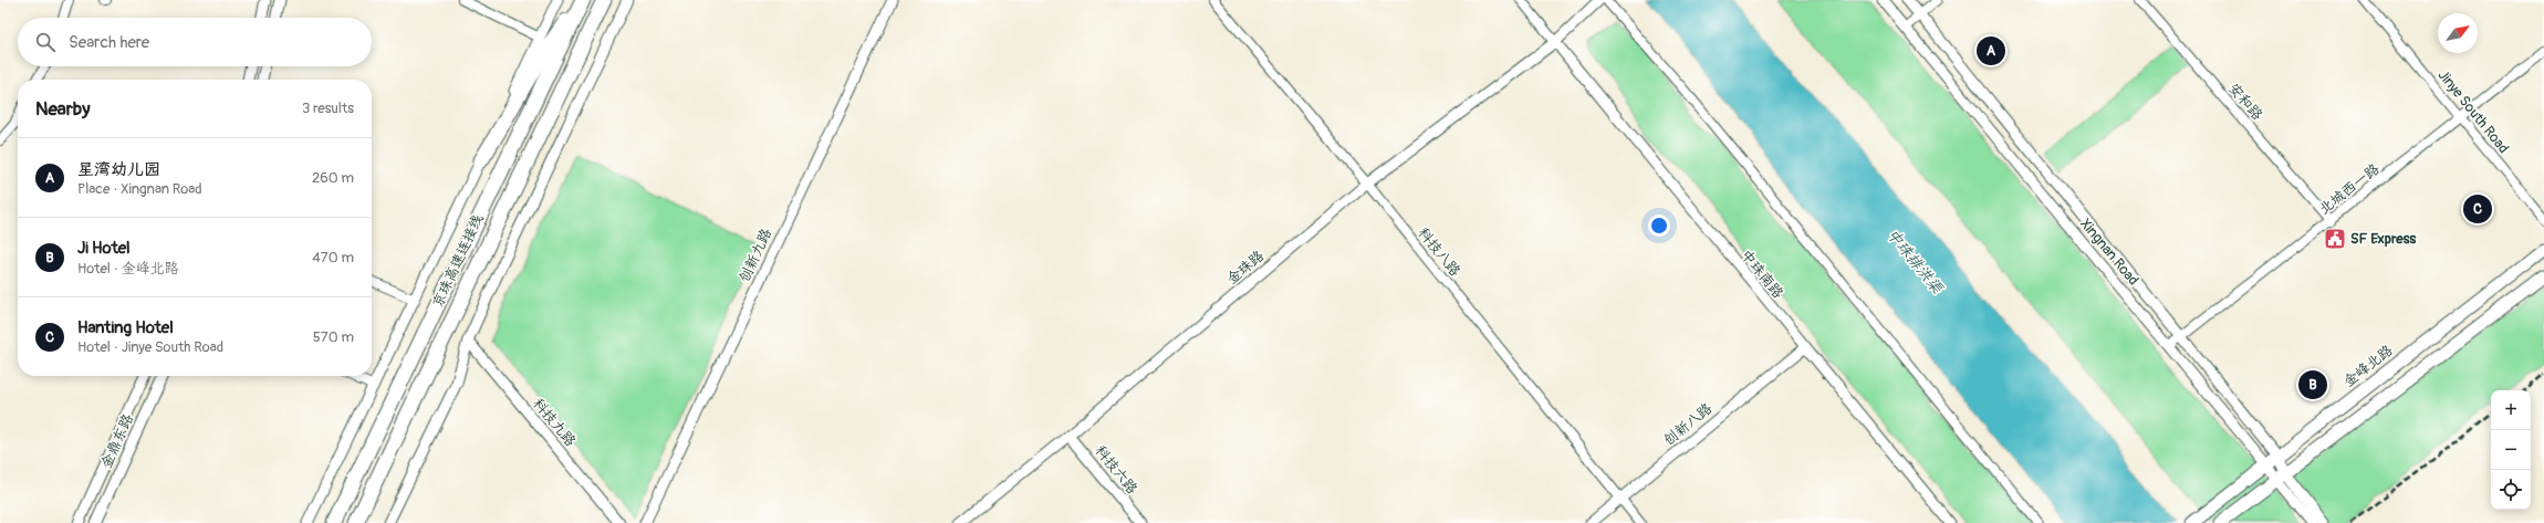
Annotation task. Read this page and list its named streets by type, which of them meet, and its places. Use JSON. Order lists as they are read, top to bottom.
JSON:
{
  "streets": {
    "highway": ["京珠高速连接线"],
    "main road": ["金峰北路"],
    "street": [
      "安和路",
      "Jinye South Road",
      "北城西一路",
      "科技八路",
      "Xingnan Road",
      "创新九路",
      "金珠路",
      "中珠南路",
      "科技九路",
      "创新八路",
      "金鼎东路",
      "科技六路"
    ]
  },
  "crossings": [
    ["安和路", "北城西一路"],
    ["Jinye South Road", "北城西一路"],
    ["北城西一路", "Xingnan Road"],
    ["科技八路", "金珠路"],
    ["科技八路", "创新八路"],
    ["Xingnan Road", "金峰北路"],
    ["金珠路", "中珠南路"],
    ["金珠路", "科技六路"],
    ["中珠南路", "创新八路"]
  ],
  "water": ["中珠排洪渠"],
  "places": {
    "public building": ["SF Express"]
  },
  "north": "top right",
  "page": {
    "search": "Search here",
    "pins": ["A", "C", "B"],
    "heading": ["Nearby", "3 results"],
    "list": [
      {
        "mark": "A",
        "name": "星湾幼儿园",
        "note": "Place · Xingnan Road",
        "value": "260 m"
      },
      {
        "mark": "B",
        "name": "Ji Hotel",
        "note": "Hotel · 金峰北路",
        "value": "470 m"
      },
      {
        "mark": "C",
        "name": "Hanting Hotel",
        "note": "Hotel · Jinye South Road",
        "value": "570 m"
      }
    ],
    "map_buttons": ["+", "−"]
  }
}
